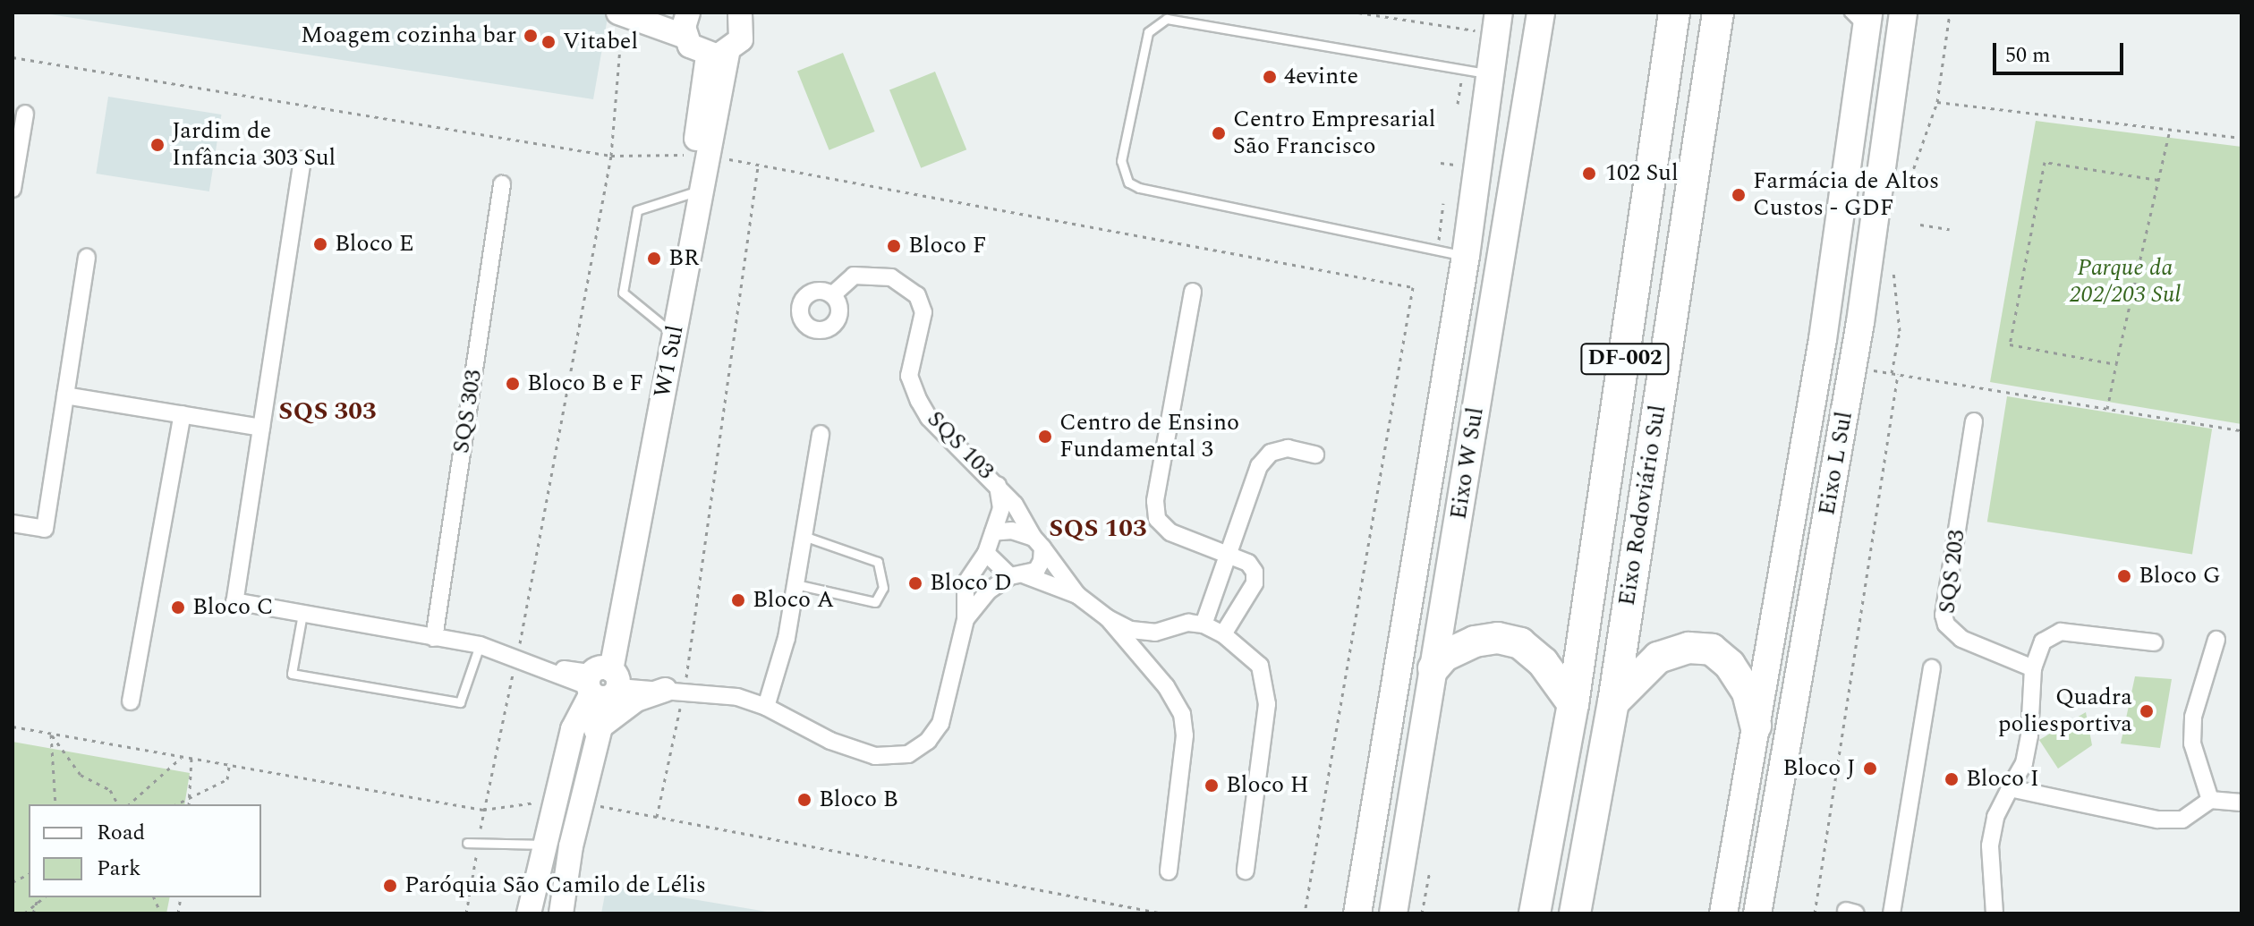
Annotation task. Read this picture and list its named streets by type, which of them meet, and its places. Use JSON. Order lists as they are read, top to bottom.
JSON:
{
  "streets": {
    "highway": ["DF-002", "Eixo Rodoviário Sul"],
    "main road": ["Eixo W Sul", "Eixo L Sul"],
    "street": [
      "W1 Sul",
      "SQS 303",
      "SQS 103",
      "SQS 203"
    ]
  },
  "crossings": [
    ["W1 Sul", "SQS 103"]
  ],
  "districts": ["SQS 303", "SQS 103"],
  "parks": ["Parque da 202/203 Sul"],
  "places": [
    "Moagem cozinha bar",
    "Vitabel",
    "4evinte",
    "Centro Empresarial São Francisco",
    "Jardim de Infância 303 Sul",
    "102 Sul",
    "Farmácia de Altos Custos - GDF",
    "Bloco E",
    "Bloco F",
    "BR",
    "Bloco B e F",
    "Centro de Ensino Fundamental 3",
    "Bloco G",
    "Bloco D",
    "Bloco A",
    "Bloco C",
    "Quadra poliesportiva",
    "Bloco J",
    "Bloco I",
    "Bloco H",
    "Bloco B",
    "Paróquia São Camilo de Lélis"
  ],
  "legend": ["Road", "Park"],
  "scale_bar": "50 m"
}
